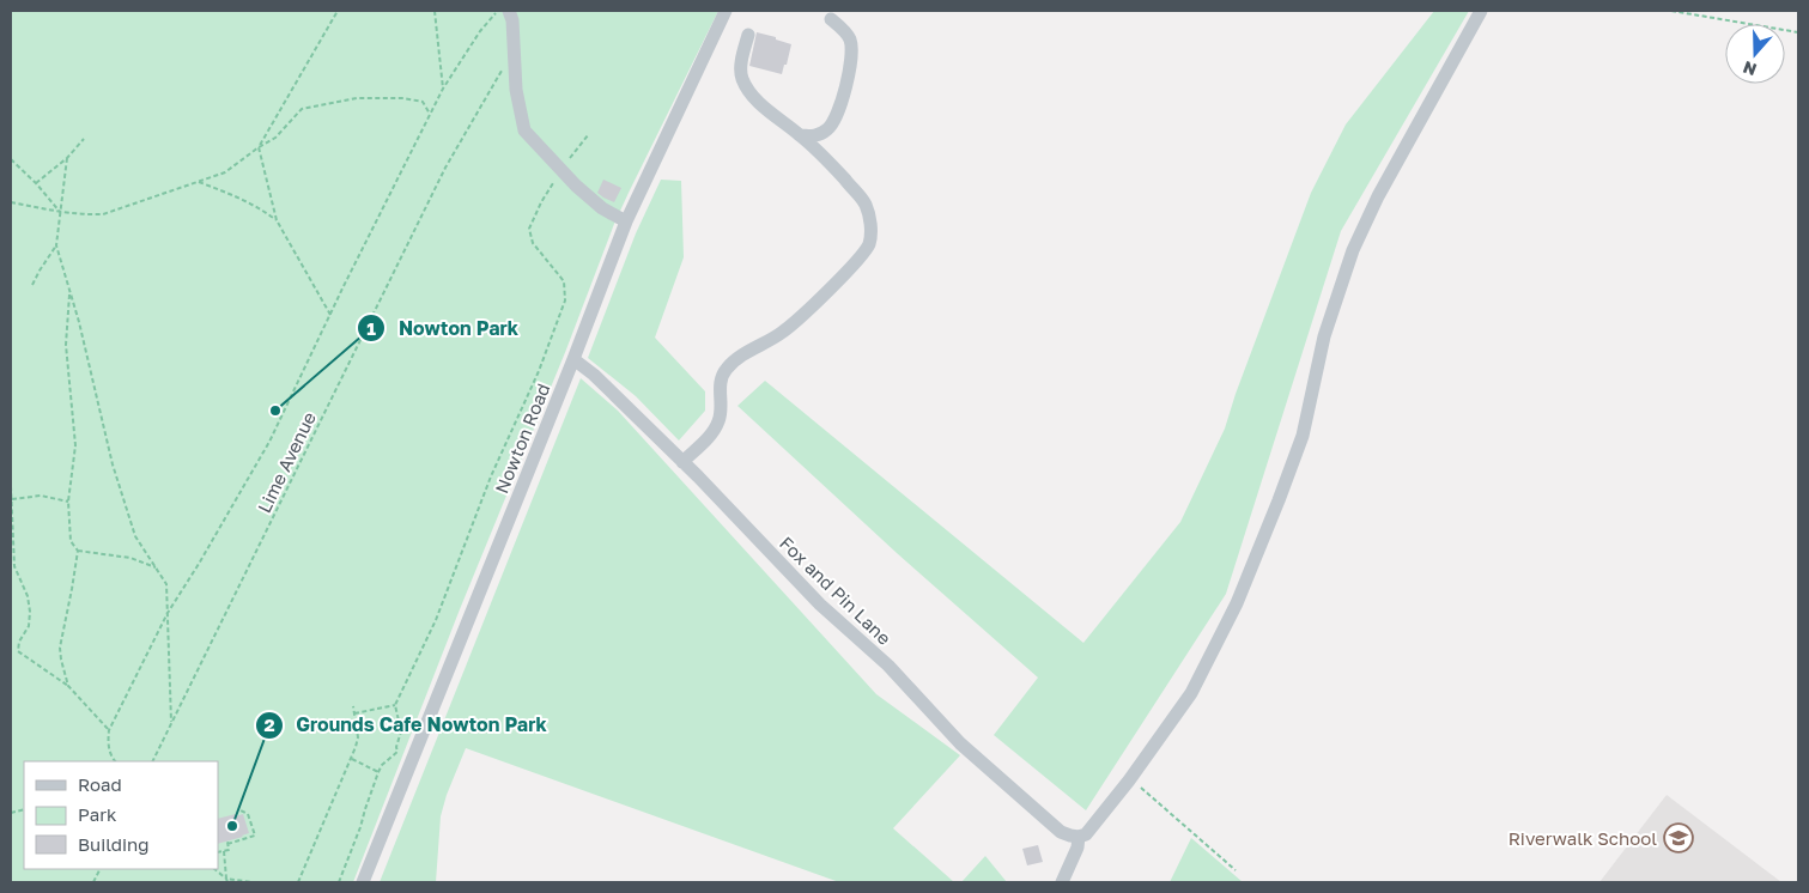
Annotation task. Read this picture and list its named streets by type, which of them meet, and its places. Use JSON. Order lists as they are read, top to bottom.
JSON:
{
  "streets": {
    "street": ["Nowton Road", "Fox and Pin Lane"],
    "path": ["Lime Avenue"]
  },
  "crossings": [
    ["Nowton Road", "Fox and Pin Lane"]
  ],
  "places": {
    "other": ["Nowton Park", "Grounds Cafe Nowton Park"],
    "school or university": ["Riverwalk School"]
  },
  "legend": ["Road", "Park", "Building"],
  "north": "bottom"
}
